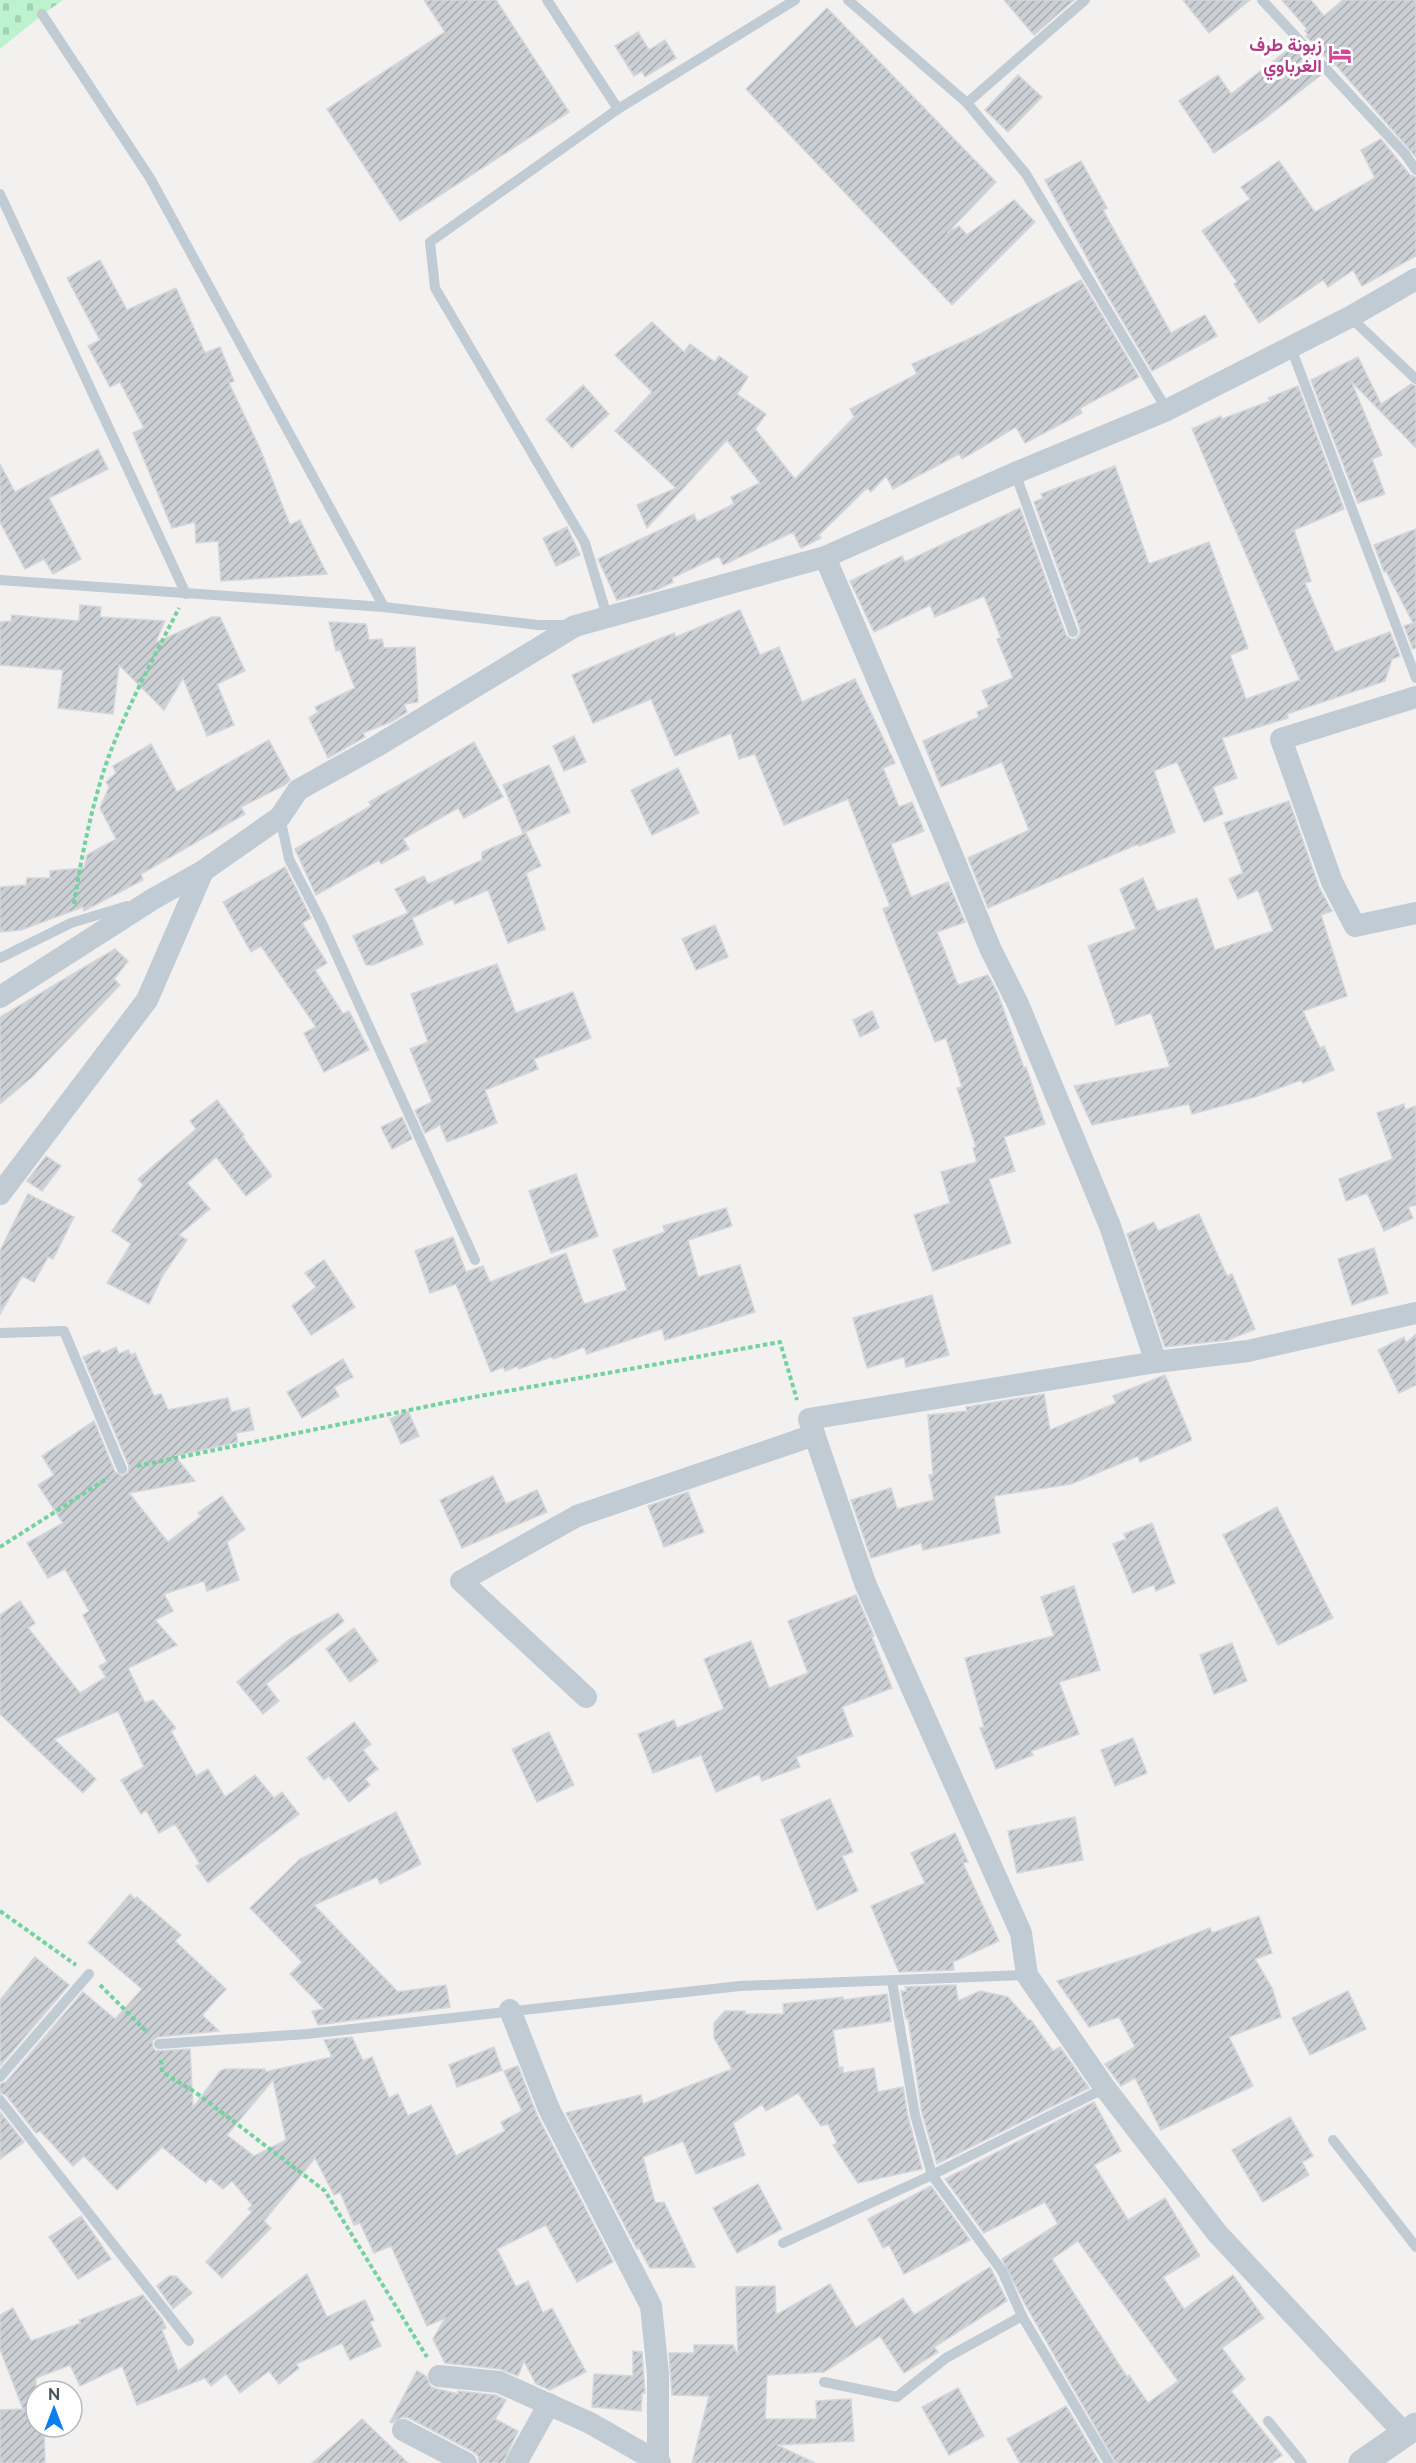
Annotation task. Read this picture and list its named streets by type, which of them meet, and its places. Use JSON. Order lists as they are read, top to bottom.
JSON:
{
  "places": {
    "hotel": ["زبونة طرف الغرباوي"]
  },
  "north": "top"
}
